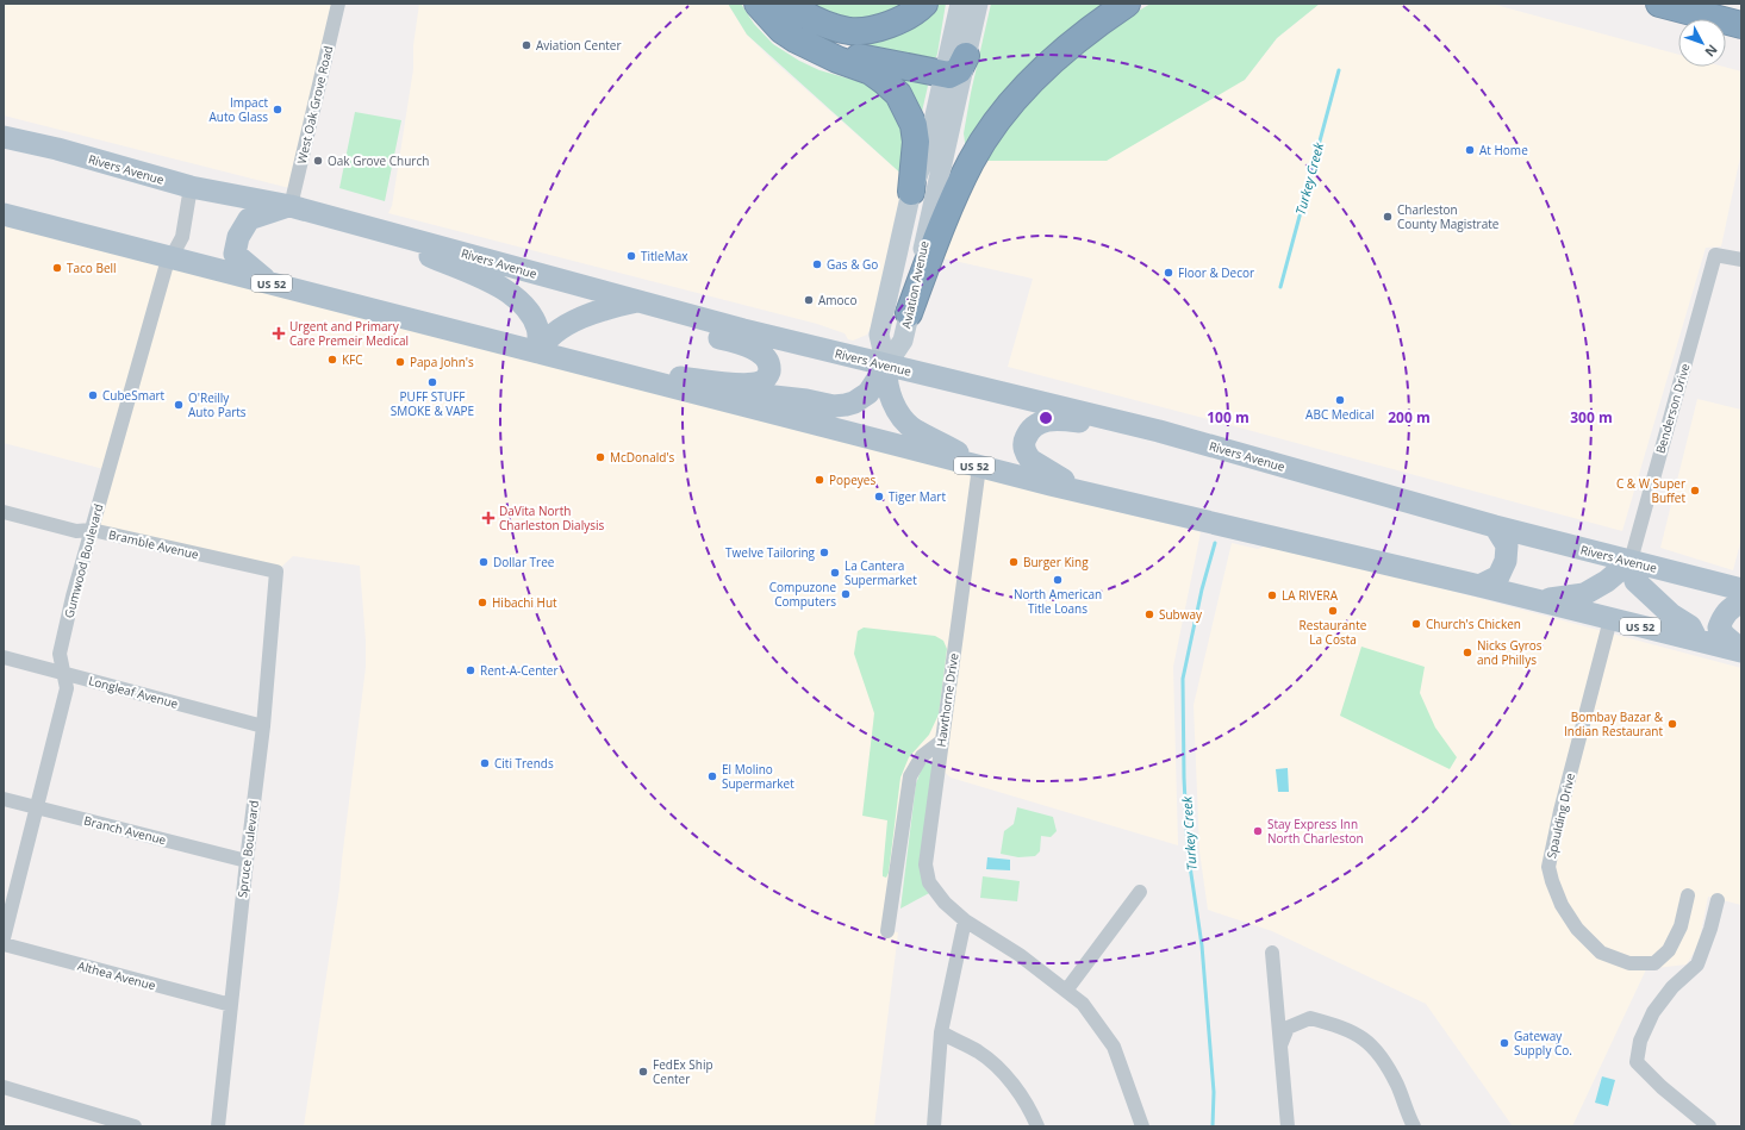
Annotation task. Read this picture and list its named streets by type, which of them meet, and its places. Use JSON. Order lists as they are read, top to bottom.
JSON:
{
  "streets": {
    "main road": ["Rivers Avenue", "US 52"],
    "street": [
      "West Oak Grove Road",
      "Aviation Avenue",
      "Benderson Drive",
      "Bramble Avenue",
      "Gumwood Boulevard",
      "Longleaf Avenue",
      "Hawthorne Drive",
      "Spaulding Drive",
      "Branch Avenue",
      "Spruce Boulevard",
      "Althea Avenue"
    ]
  },
  "crossings": [
    ["West Oak Grove Road", "Rivers Avenue"],
    ["Rivers Avenue", "Aviation Avenue"],
    ["Rivers Avenue", "Benderson Drive"],
    ["Rivers Avenue", "Gumwood Boulevard"],
    ["US 52", "Gumwood Boulevard"],
    ["US 52", "Hawthorne Drive"],
    ["US 52", "Spaulding Drive"],
    ["Bramble Avenue", "Gumwood Boulevard"],
    ["Bramble Avenue", "Spruce Boulevard"],
    ["Gumwood Boulevard", "Longleaf Avenue"],
    ["Gumwood Boulevard", "Branch Avenue"],
    ["Longleaf Avenue", "Spruce Boulevard"],
    ["Branch Avenue", "Spruce Boulevard"],
    ["Spruce Boulevard", "Althea Avenue"]
  ],
  "water": ["Turkey Creek"],
  "places": {
    "other": [
      "Aviation Center",
      "Impact Auto Glass",
      "At Home",
      "Oak Grove Church",
      "Charleston County Magistrate",
      "TitleMax",
      "Gas & Go",
      "Taco Bell",
      "Floor & Decor",
      "Amoco",
      "KFC",
      "Papa John's",
      "PUFF STUFF SMOKE & VAPE",
      "CubeSmart",
      "ABC Medical",
      "O'Reilly Auto Parts",
      "McDonald's",
      "Popeyes",
      "C & W Super Buffet",
      "Tiger Mart",
      "Twelve Tailoring",
      "Dollar Tree",
      "Burger King",
      "La Cantera Supermarket",
      "North American Title Loans",
      "Compuzone Computers",
      "LA RIVERA",
      "Hibachi Hut",
      "Restaurante La Costa",
      "Subway",
      "Church's Chicken",
      "Nicks Gyros and Phillys",
      "Rent-A-Center",
      "Bombay Bazar & Indian Restaurant",
      "Citi Trends",
      "El Molino Supermarket",
      "Stay Express Inn North Charleston",
      "Gateway Supply Co.",
      "FedEx Ship Center"
    ],
    "health": ["Urgent and Primary Care Premeir Medical", "DaVita North Charleston Dialysis"]
  },
  "north": "bottom right",
  "rings": ["100 m", "200 m", "300 m"]
}
